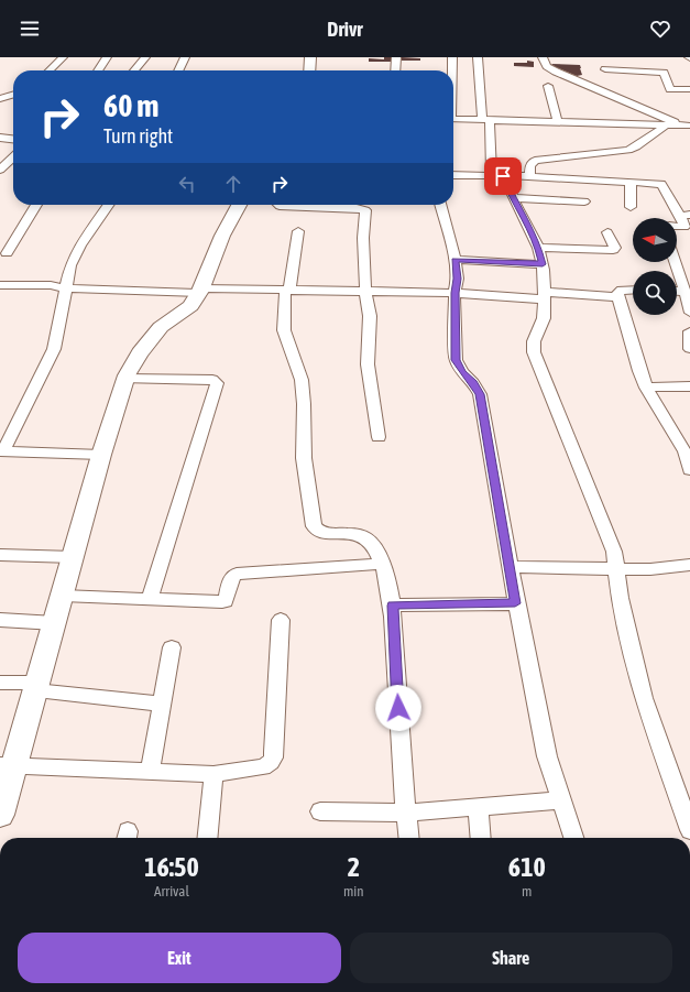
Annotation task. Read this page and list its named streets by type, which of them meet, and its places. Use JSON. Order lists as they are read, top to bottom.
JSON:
{
  "north": "left",
  "page": {
    "header": "Drivr",
    "turn": ["60 m", "Turn right"],
    "eta": [
      "16:50",
      "Arrival",
      "2",
      "min",
      "610",
      "m"
    ],
    "buttons": ["Exit", "Share"]
  }
}
